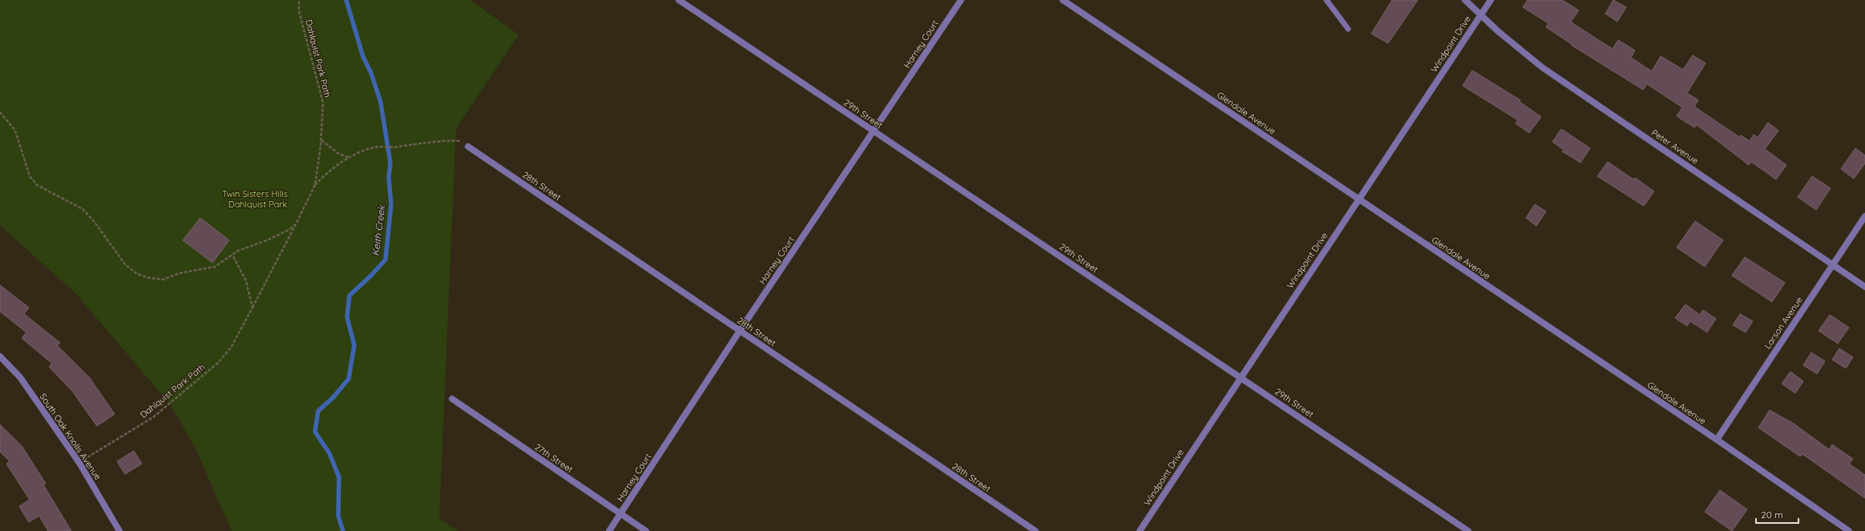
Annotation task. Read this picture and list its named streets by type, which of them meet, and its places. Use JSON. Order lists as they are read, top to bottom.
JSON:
{
  "streets": {
    "street": [
      "Harney Court",
      "Windpoint Drive",
      "Glendale Avenue",
      "29th Street",
      "Peter Avenue",
      "28th Street",
      "Larson Avenue",
      "South Oak Knolls Avenue",
      "27th Street"
    ],
    "path": ["Dahlquist Park Path"]
  },
  "crossings": [
    ["Harney Court", "29th Street"],
    ["Harney Court", "28th Street"],
    ["Harney Court", "27th Street"],
    ["Windpoint Drive", "Glendale Avenue"],
    ["Windpoint Drive", "29th Street"],
    ["Windpoint Drive", "Peter Avenue"],
    ["Dahlquist Park Path", "28th Street"],
    ["Dahlquist Park Path", "South Oak Knolls Avenue"],
    ["Glendale Avenue", "Larson Avenue"],
    ["Peter Avenue", "Larson Avenue"]
  ],
  "water": ["Keith Creek"],
  "parks": ["Twin Sisters Hills - Dahlquist Park"],
  "scale_bar": "20 m"
}
